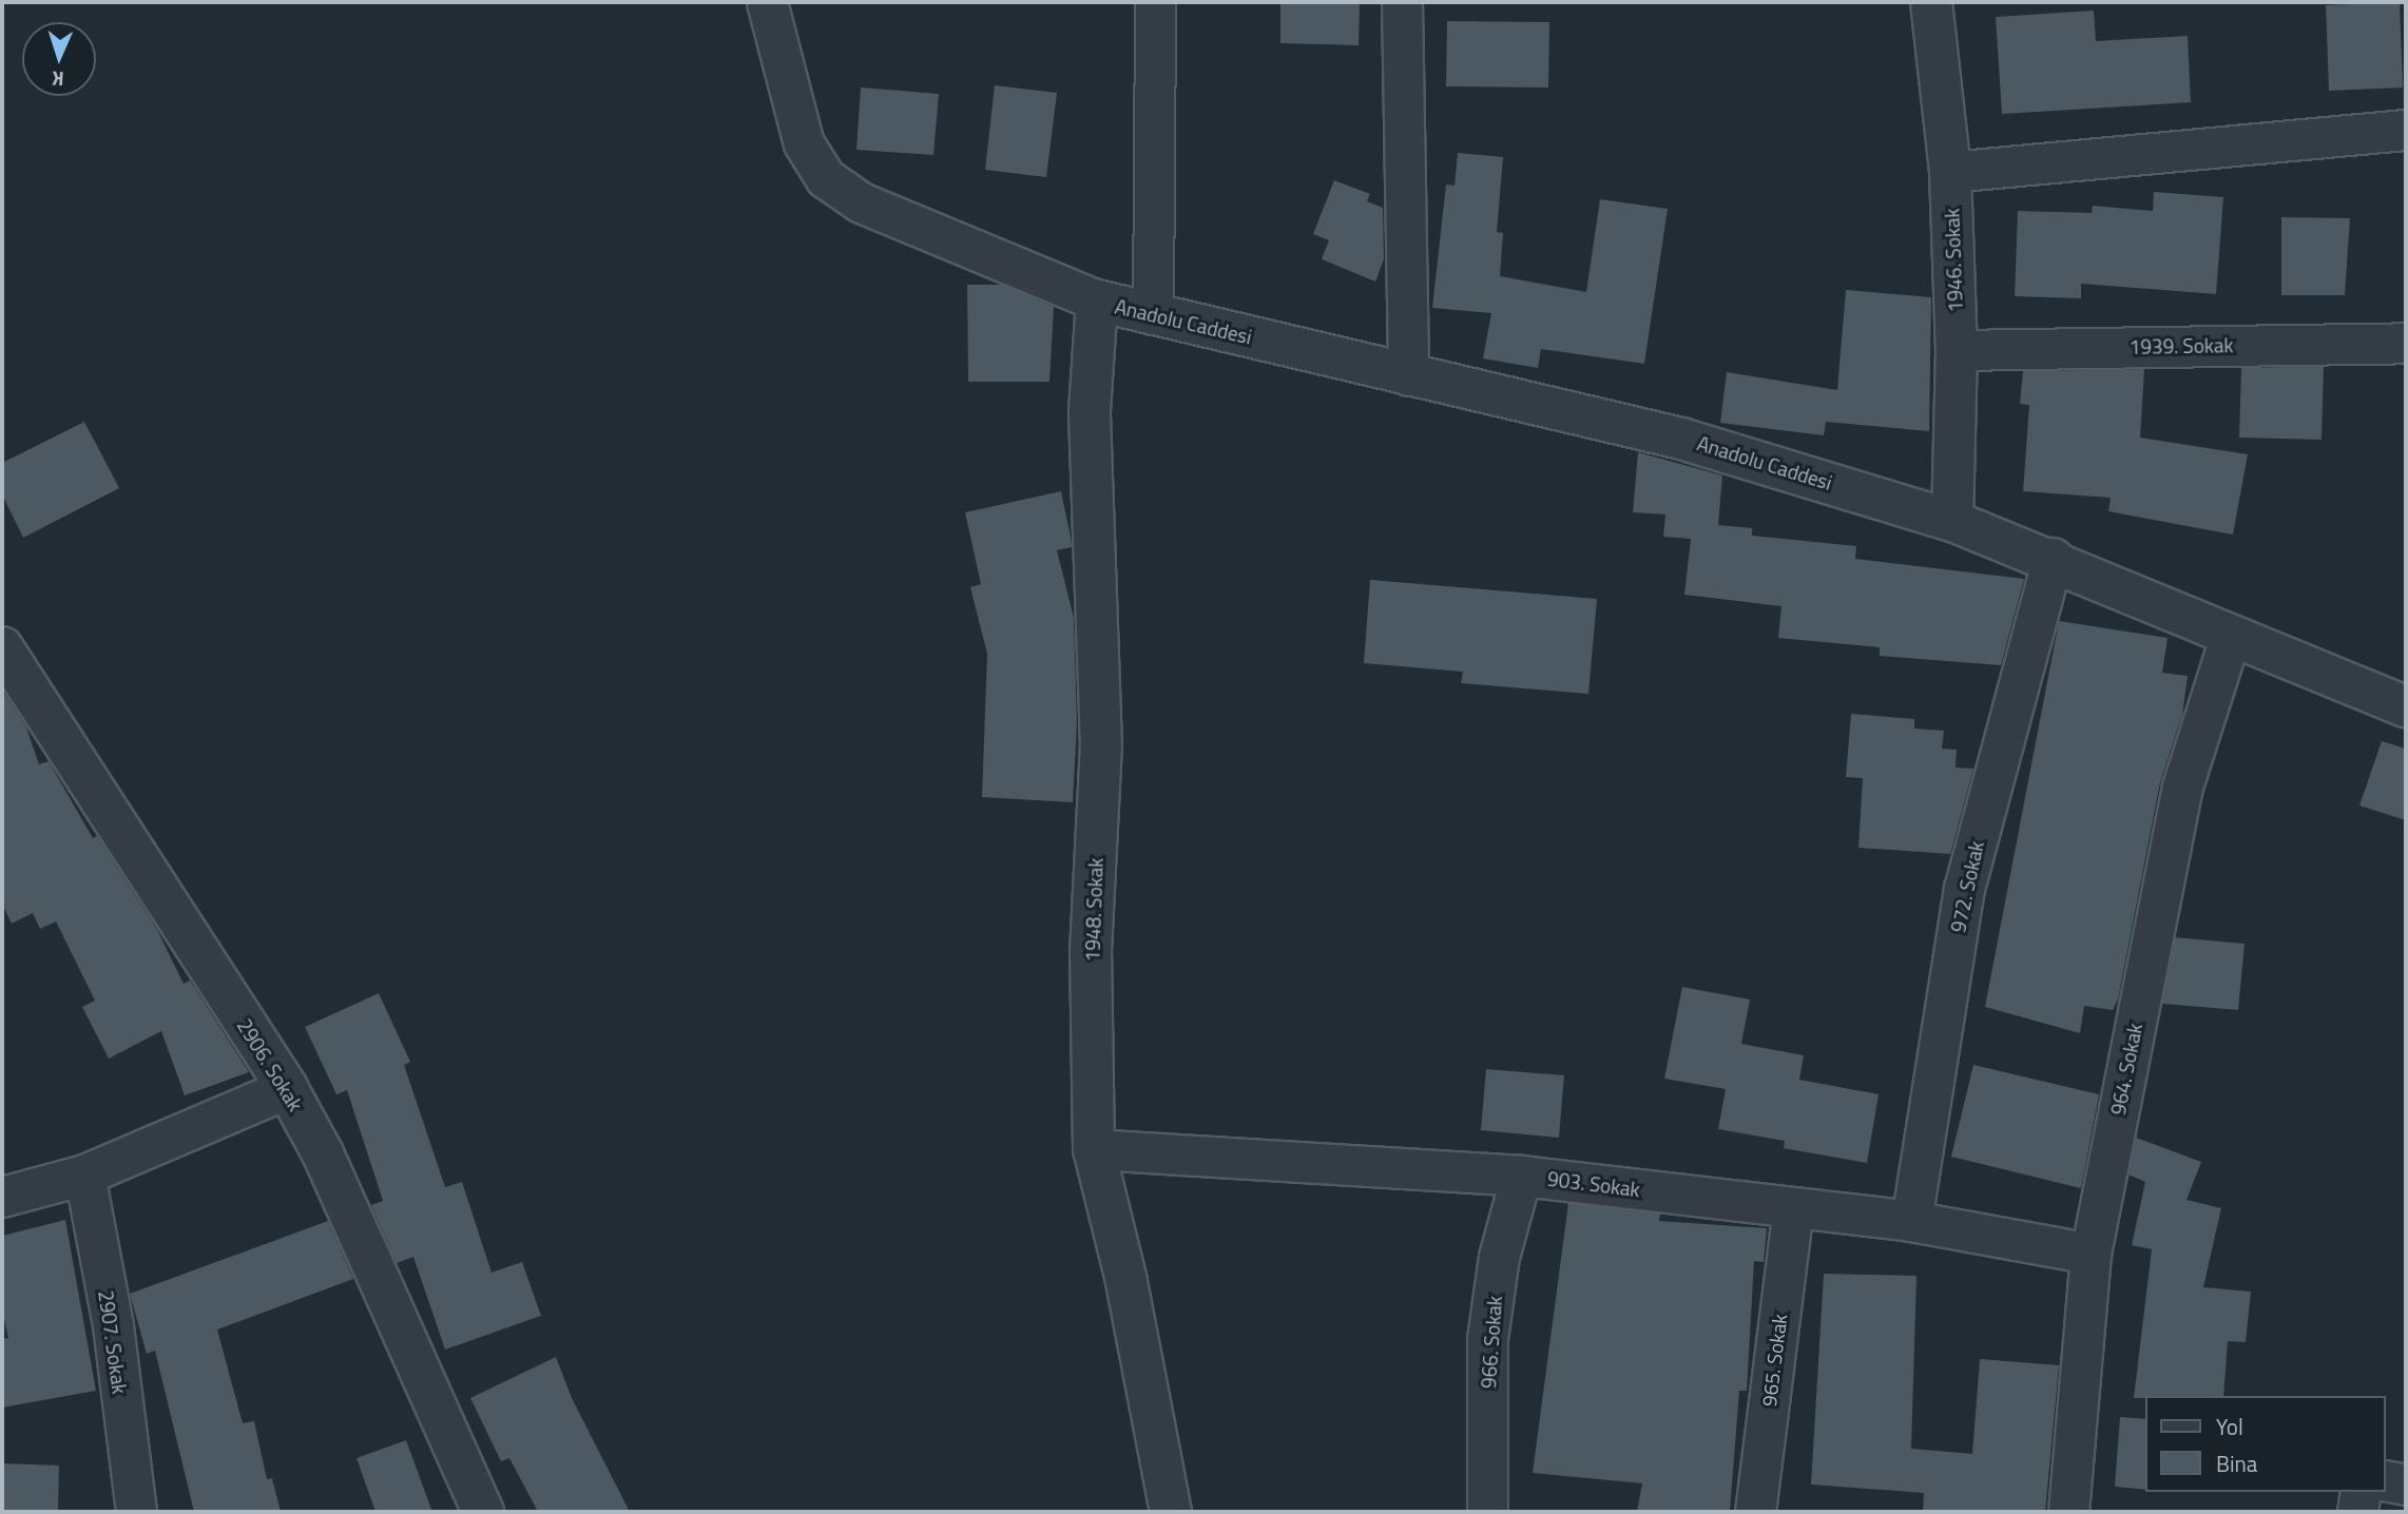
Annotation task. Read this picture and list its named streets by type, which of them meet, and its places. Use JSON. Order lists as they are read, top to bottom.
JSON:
{
  "streets": {
    "street": [
      "1946. Sokak",
      "Anadolu Caddesi",
      "1939. Sokak",
      "972. Sokak",
      "1948. Sokak",
      "2906. Sokak",
      "964. Sokak",
      "903. Sokak",
      "2907. Sokak",
      "966. Sokak",
      "965. Sokak"
    ]
  },
  "crossings": [
    ["1946. Sokak", "Anadolu Caddesi"],
    ["1946. Sokak", "1939. Sokak"],
    ["Anadolu Caddesi", "972. Sokak"],
    ["Anadolu Caddesi", "1948. Sokak"],
    ["Anadolu Caddesi", "964. Sokak"],
    ["972. Sokak", "903. Sokak"],
    ["1948. Sokak", "903. Sokak"],
    ["964. Sokak", "903. Sokak"],
    ["903. Sokak", "966. Sokak"],
    ["903. Sokak", "965. Sokak"]
  ],
  "legend": ["Yol", "Bina"],
  "north": "bottom"
}
